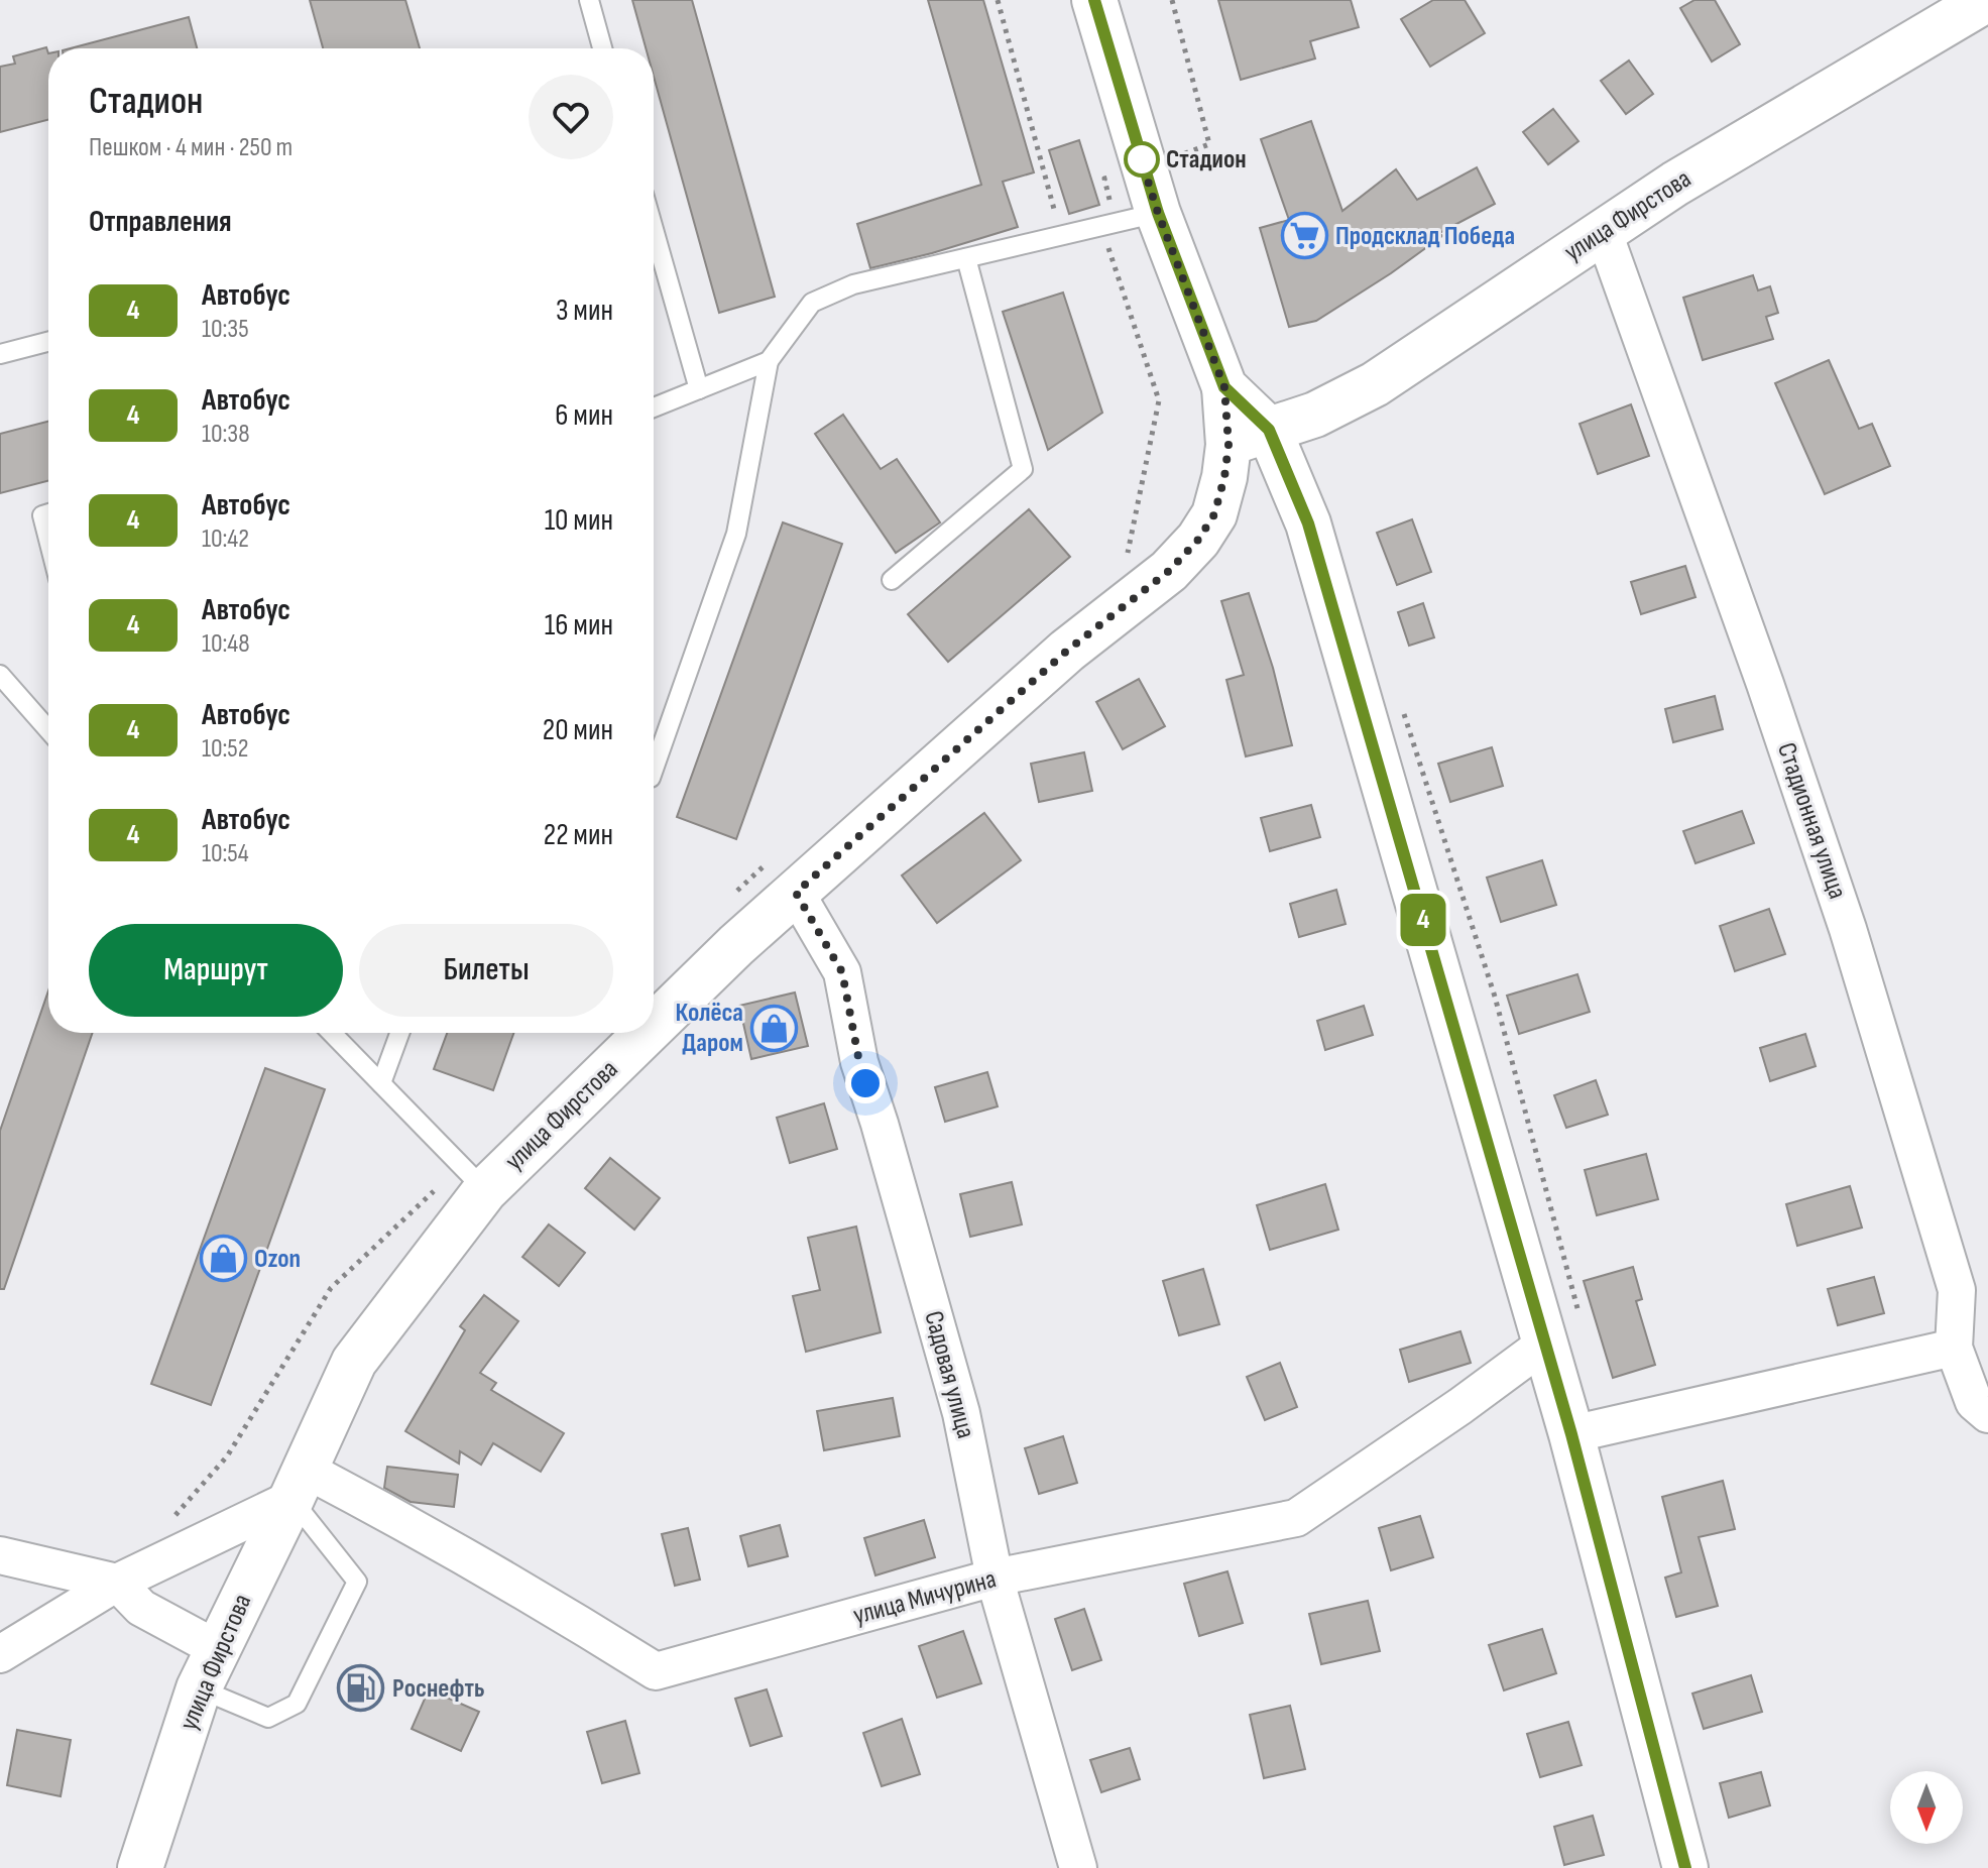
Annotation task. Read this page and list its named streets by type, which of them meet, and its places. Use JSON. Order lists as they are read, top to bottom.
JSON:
{
  "streets": {
    "street": [
      "улица Фирстова",
      "Стадионная улица",
      "Садовая улица",
      "улица Мичурина"
    ]
  },
  "crossings": [
    ["улица Фирстова", "Стадионная улица"],
    ["улица Фирстова", "Садовая улица"],
    ["улица Фирстова", "улица Мичурина"],
    ["Садовая улица", "улица Мичурина"]
  ],
  "places": {
    "other": ["Стадион"],
    "supermarket": ["Продсклад Победа"],
    "shop": ["Колёса Даром", "Ozon"],
    "fuel station": ["Роснефть"]
  },
  "lines": ["bus line 4"],
  "north": "bottom",
  "page": {
    "on_map": "4",
    "heading": [
      ["Стадион", "Пешком · 4 мин · 250 m"],
      "Отправления"
    ],
    "list": [
      {
        "mark": "4",
        "name": "Автобус",
        "note": "10:35",
        "value": "3 мин"
      },
      {
        "mark": "4",
        "name": "Автобус",
        "note": "10:38",
        "value": "6 мин"
      },
      {
        "mark": "4",
        "name": "Автобус",
        "note": "10:42",
        "value": "10 мин"
      },
      {
        "mark": "4",
        "name": "Автобус",
        "note": "10:48",
        "value": "16 мин"
      },
      {
        "mark": "4",
        "name": "Автобус",
        "note": "10:52",
        "value": "20 мин"
      },
      {
        "mark": "4",
        "name": "Автобус",
        "note": "10:54",
        "value": "22 мин"
      }
    ],
    "buttons": ["Маршрут", "Билеты"]
  }
}
